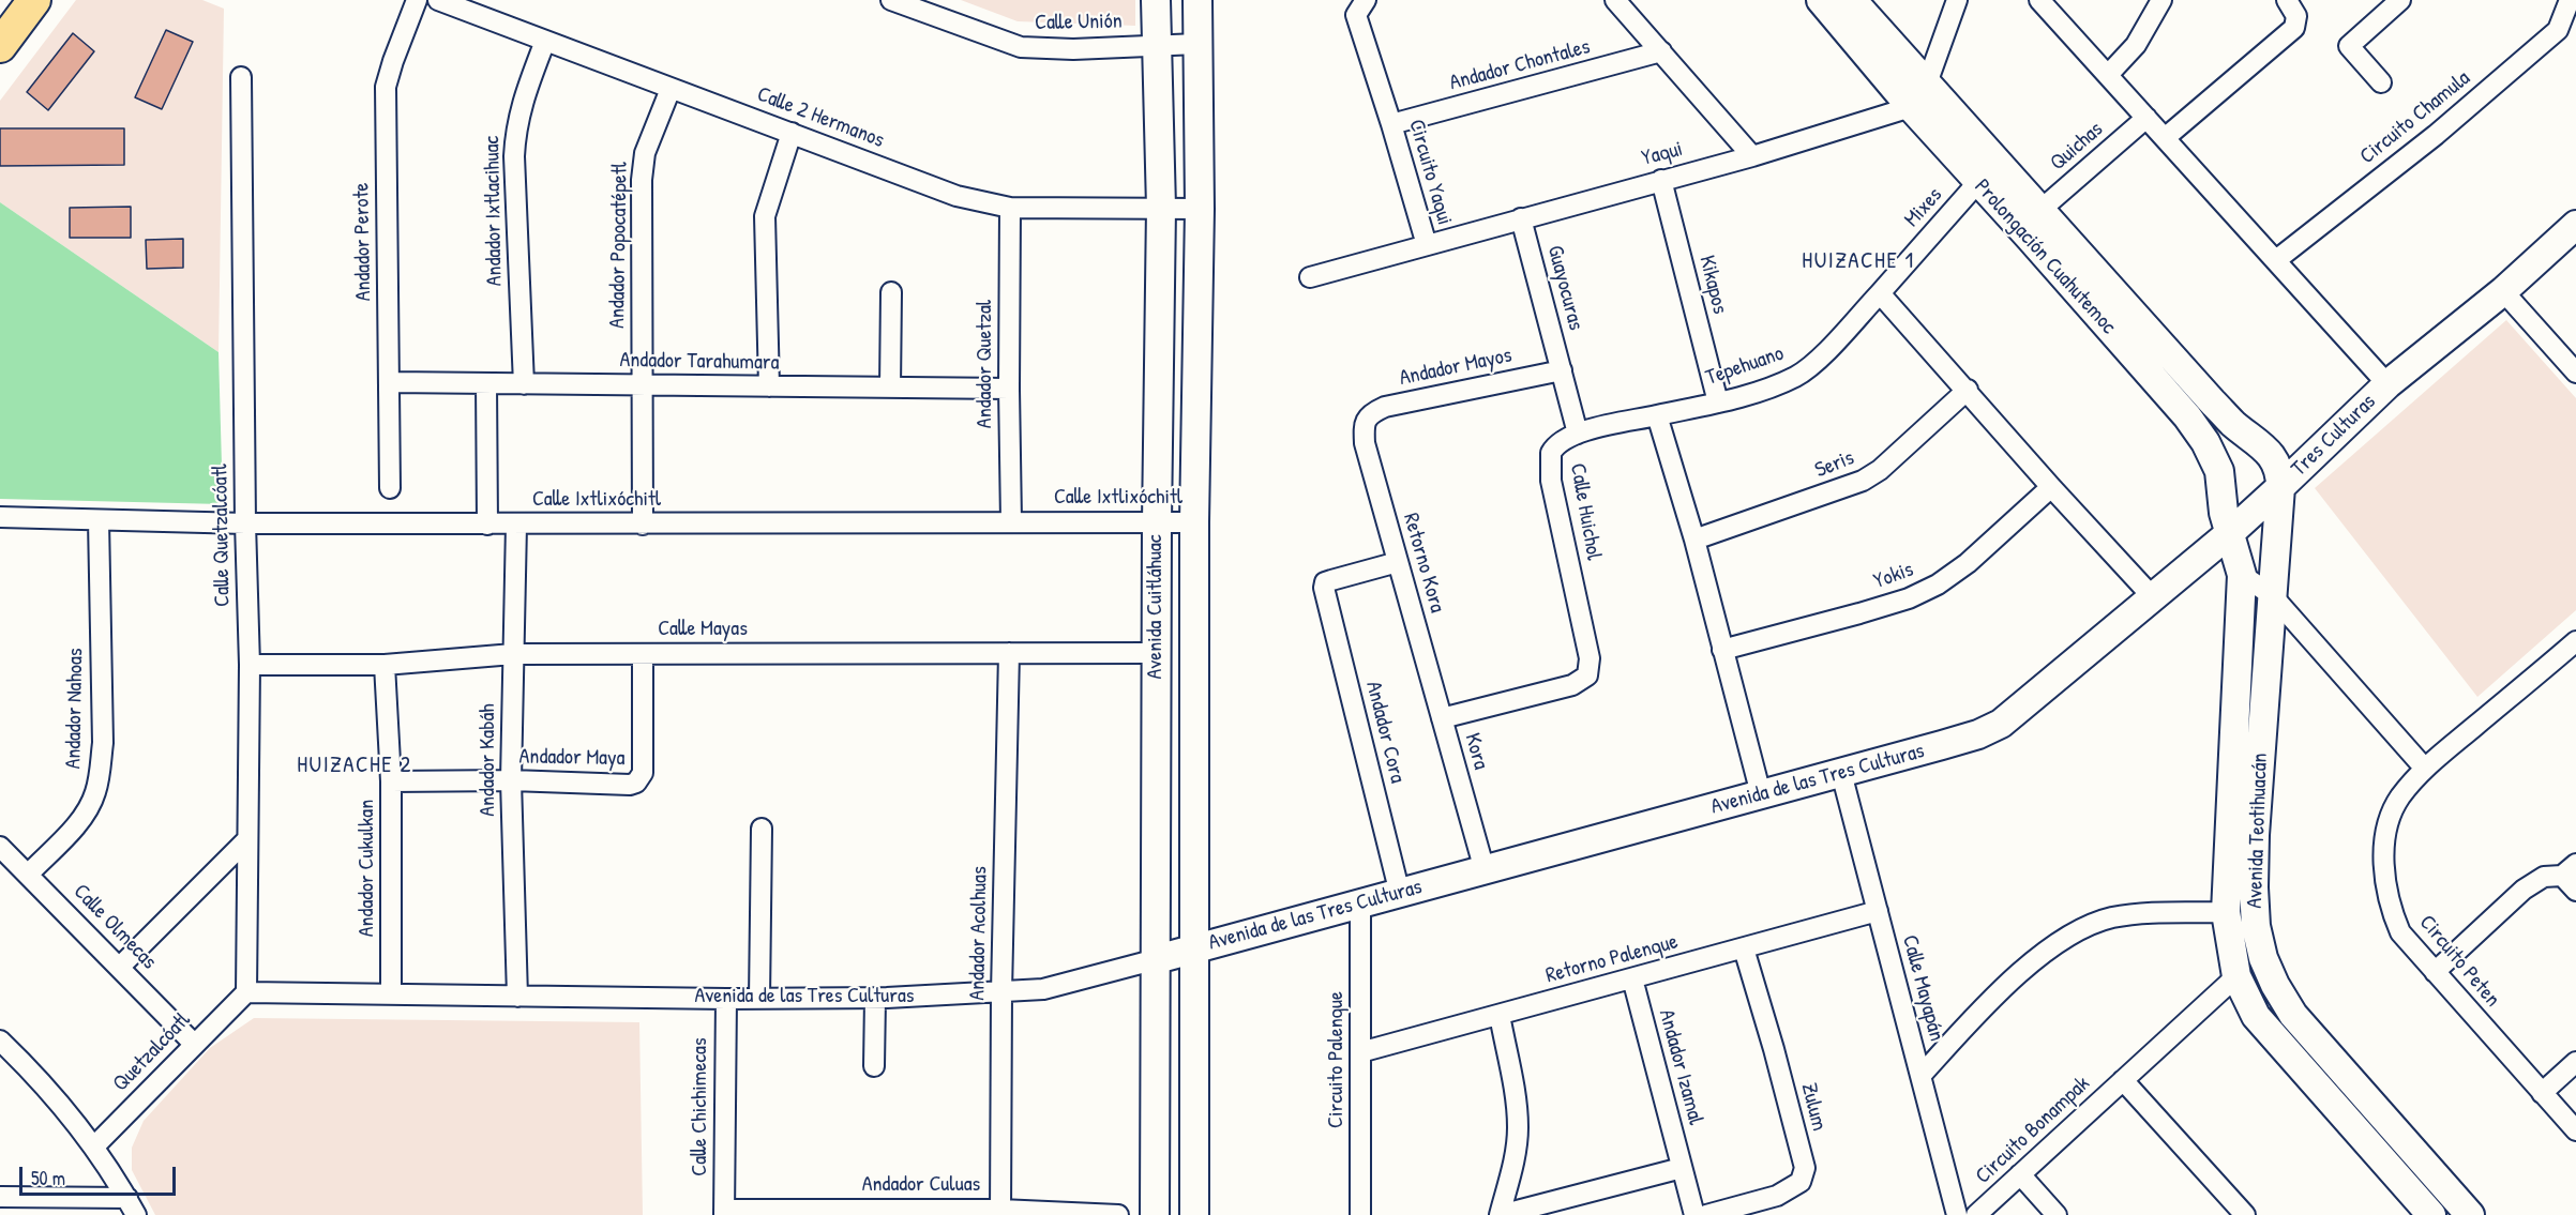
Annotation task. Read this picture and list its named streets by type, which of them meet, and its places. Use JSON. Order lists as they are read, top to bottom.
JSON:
{
  "streets": {
    "street": [
      "Calle Unión",
      "Andador Chontales",
      "Calle 2 Hermanos",
      "Circuito Chamula",
      "Quichas",
      "Yaqui",
      "Circuito Yaqui",
      "Mixes",
      "Andador Ixtlacihuac",
      "Andador Perote",
      "Andador Popocatépetl",
      "Prolongación Cuahutemoc",
      "Kikapos",
      "Guayocuras",
      "Andador Tarahumara",
      "Andador Quetzal",
      "Tepehuano",
      "Andador Mayos",
      "Tres Culturas",
      "Seris",
      "Calle Ixtlixóchitl",
      "Calle Huichol",
      "Calle Quetzalcóatl",
      "Retorno Kora",
      "Yokis",
      "Avenida Cuitláhuac",
      "Calle Mayas",
      "Andador Nahoas",
      "Andador Cora",
      "Kora",
      "Andador Maya",
      "Andador Kabáh",
      "Avenida de las Tres Culturas",
      "Avenida Teotihuacán",
      "Andador Cukulkan",
      "Calle Olmecas",
      "Andador Acolhuas",
      "Retorno Palenque",
      "Circuito Peten",
      "Calle Mayapán",
      "Quetzalcóatl",
      "Circuito Palenque",
      "Andador Izamal",
      "Calle Chichimecas",
      "Zulum",
      "Circuito Bonampak",
      "Andador Culuas"
    ]
  },
  "crossings": [
    ["Calle Unión", "Avenida Cuitláhuac"],
    ["Andador Chontales", "Circuito Yaqui"],
    ["Calle 2 Hermanos", "Andador Ixtlacihuac"],
    ["Calle 2 Hermanos", "Andador Popocatépetl"],
    ["Calle 2 Hermanos", "Andador Quetzal"],
    ["Calle 2 Hermanos", "Avenida Cuitláhuac"],
    ["Quichas", "Prolongación Cuahutemoc"],
    ["Yaqui", "Circuito Yaqui"],
    ["Yaqui", "Prolongación Cuahutemoc"],
    ["Yaqui", "Kikapos"],
    ["Yaqui", "Guayocuras"],
    ["Mixes", "Prolongación Cuahutemoc"],
    ["Mixes", "Tepehuano"],
    ["Andador Ixtlacihuac", "Andador Tarahumara"],
    ["Andador Perote", "Andador Tarahumara"],
    ["Andador Popocatépetl", "Andador Tarahumara"],
    ["Andador Popocatépetl", "Calle Ixtlixóchitl"],
    ["Prolongación Cuahutemoc", "Tres Culturas"],
    ["Prolongación Cuahutemoc", "Avenida de las Tres Culturas"],
    ["Prolongación Cuahutemoc", "Avenida Teotihuacán"],
    ["Kikapos", "Tepehuano"],
    ["Guayocuras", "Andador Mayos"],
    ["Guayocuras", "Calle Huichol"],
    ["Andador Tarahumara", "Andador Quetzal"],
    ["Andador Quetzal", "Calle Ixtlixóchitl"],
    ["Tepehuano", "Calle Huichol"],
    ["Andador Mayos", "Calle Huichol"],
    ["Andador Mayos", "Retorno Kora"],
    ["Tres Culturas", "Avenida de las Tres Culturas"],
    ["Tres Culturas", "Avenida Teotihuacán"],
    ["Calle Ixtlixóchitl", "Calle Quetzalcóatl"],
    ["Calle Ixtlixóchitl", "Avenida Cuitláhuac"],
    ["Calle Ixtlixóchitl", "Andador Nahoas"],
    ["Calle Ixtlixóchitl", "Andador Kabáh"],
    ["Calle Huichol", "Kora"],
    ["Calle Quetzalcóatl", "Calle Mayas"],
    ["Calle Quetzalcóatl", "Avenida de las Tres Culturas"],
    ["Calle Quetzalcóatl", "Quetzalcóatl"],
    ["Retorno Kora", "Andador Cora"],
    ["Retorno Kora", "Kora"],
    ["Avenida Cuitláhuac", "Calle Mayas"],
    ["Avenida Cuitláhuac", "Avenida de las Tres Culturas"],
    ["Calle Mayas", "Andador Maya"],
    ["Calle Mayas", "Andador Kabáh"],
    ["Calle Mayas", "Andador Cukulkan"],
    ["Calle Mayas", "Andador Acolhuas"],
    ["Andador Nahoas", "Calle Olmecas"],
    ["Andador Cora", "Avenida de las Tres Culturas"],
    ["Kora", "Avenida de las Tres Culturas"],
    ["Andador Maya", "Andador Kabáh"],
    ["Andador Maya", "Andador Cukulkan"],
    ["Andador Kabáh", "Avenida de las Tres Culturas"],
    ["Avenida de las Tres Culturas", "Avenida Teotihuacán"],
    ["Avenida de las Tres Culturas", "Andador Cukulkan"],
    ["Avenida de las Tres Culturas", "Andador Acolhuas"],
    ["Avenida de las Tres Culturas", "Calle Mayapán"],
    ["Avenida de las Tres Culturas", "Quetzalcóatl"],
    ["Avenida de las Tres Culturas", "Circuito Palenque"],
    ["Avenida de las Tres Culturas", "Calle Chichimecas"],
    ["Avenida Teotihuacán", "Circuito Bonampak"],
    ["Calle Olmecas", "Quetzalcóatl"],
    ["Andador Acolhuas", "Andador Culuas"],
    ["Retorno Palenque", "Calle Mayapán"],
    ["Retorno Palenque", "Circuito Palenque"],
    ["Retorno Palenque", "Andador Izamal"],
    ["Retorno Palenque", "Zulum"],
    ["Calle Chichimecas", "Andador Culuas"]
  ],
  "districts": ["HUIZACHE 1", "HUIZACHE 2"],
  "scale_bar": "50 m"
}
